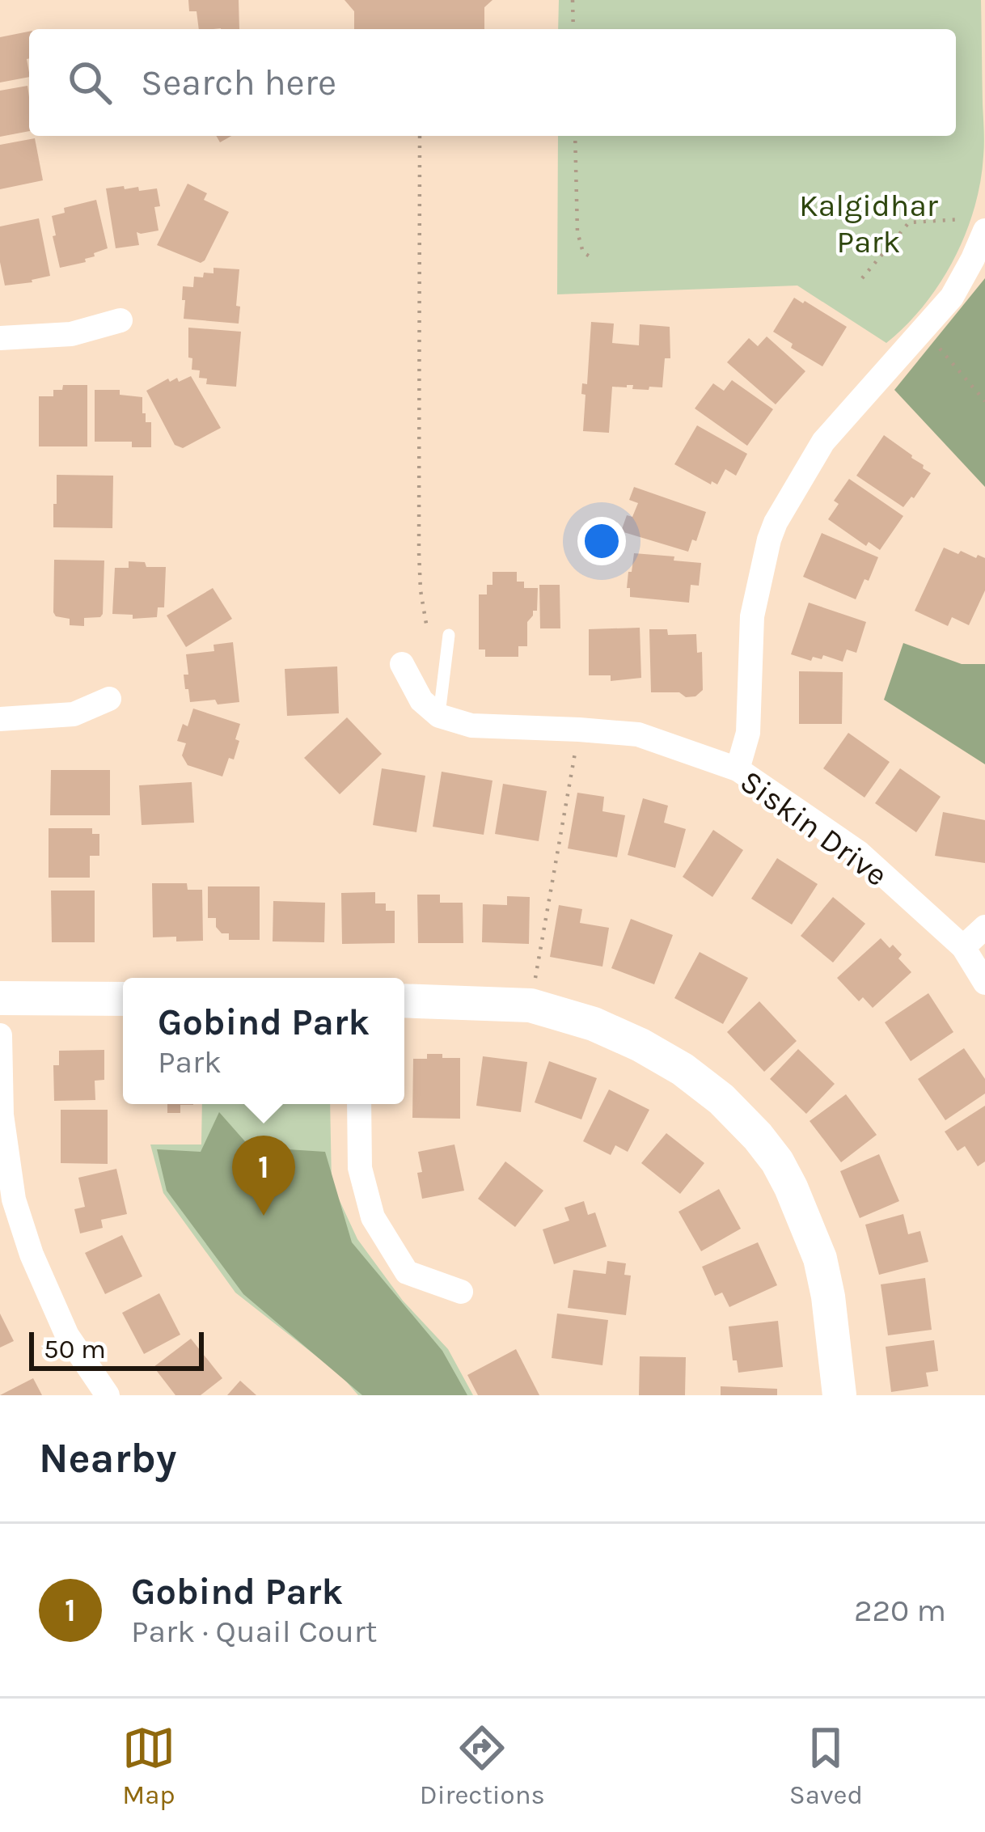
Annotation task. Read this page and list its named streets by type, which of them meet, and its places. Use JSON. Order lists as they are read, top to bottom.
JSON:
{
  "streets": {
    "street": ["Siskin Drive"]
  },
  "parks": ["Kalgidhar Park"],
  "scale_bar": "50 m",
  "page": {
    "search": "Search here",
    "popup": ["Gobind Park", "Park"],
    "pins": "1",
    "scale": "50 m",
    "heading": "Nearby",
    "list": [
      {
        "mark": "1",
        "name": "Gobind Park",
        "note": "Park · Quail Court",
        "value": "220 m"
      }
    ],
    "nav": ["Map", "Directions", "Saved"]
  }
}
